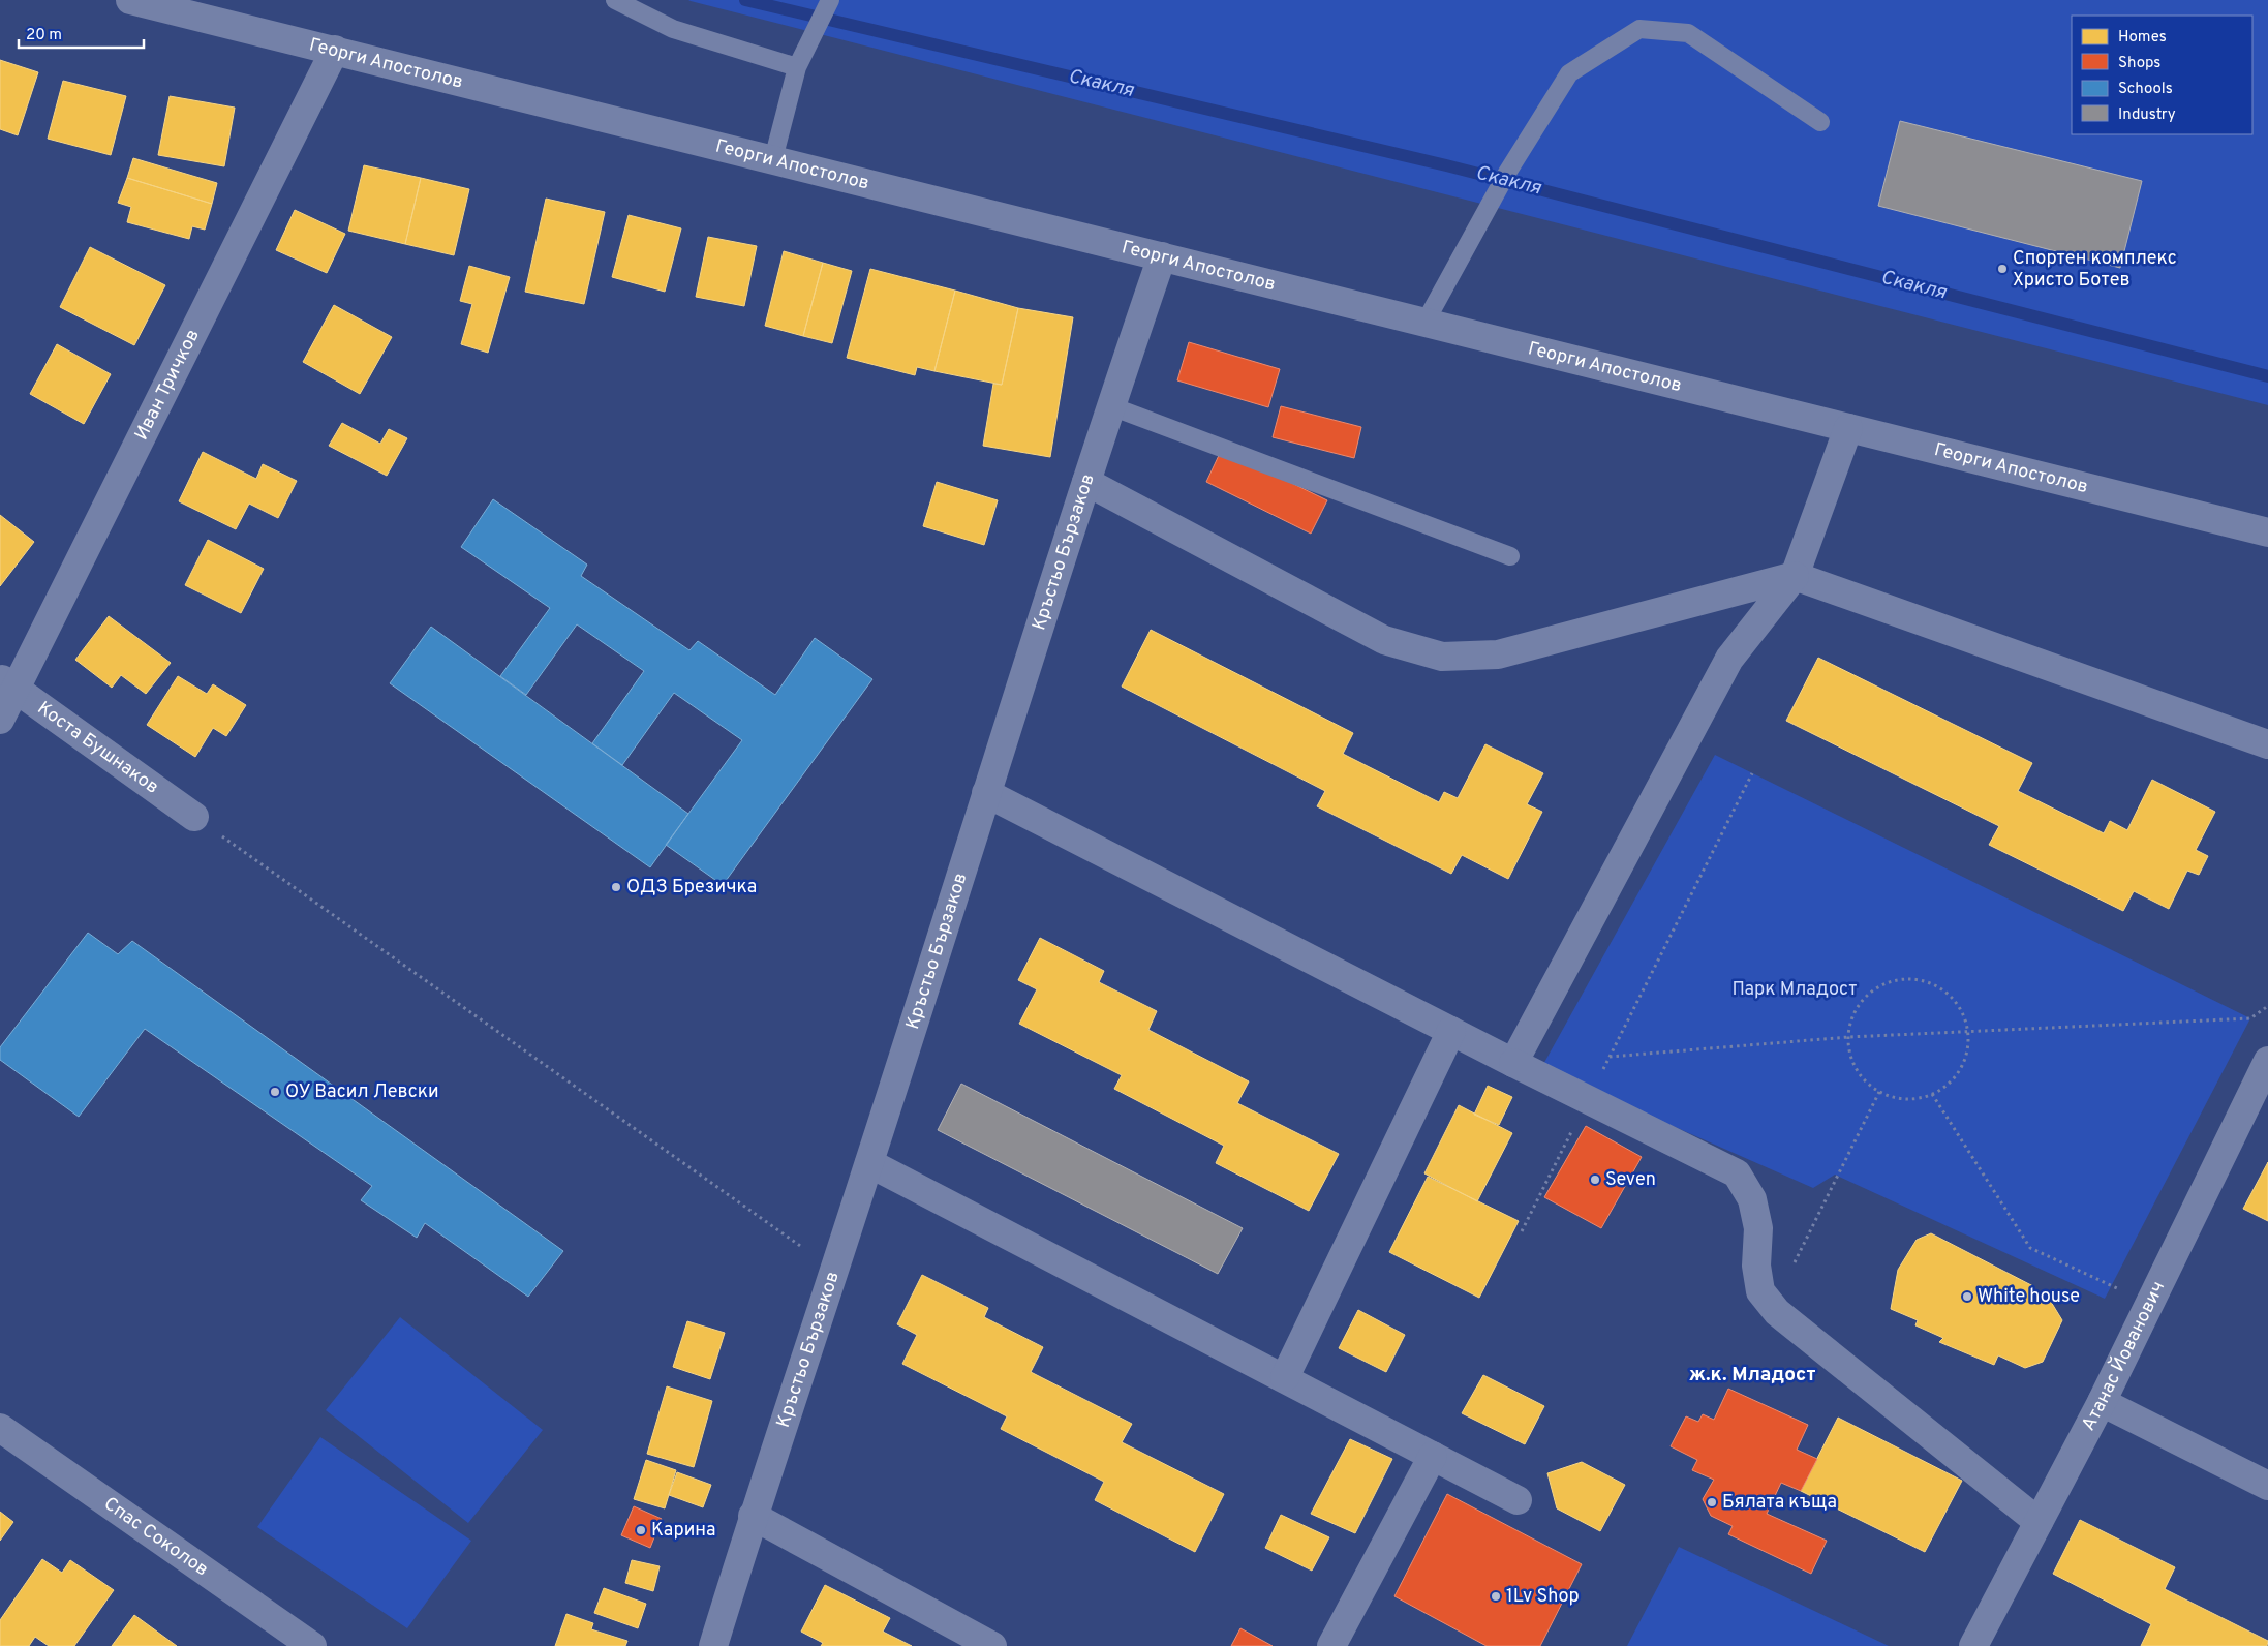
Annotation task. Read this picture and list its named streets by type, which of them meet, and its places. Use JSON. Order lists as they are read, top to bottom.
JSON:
{
  "streets": {
    "street": [
      "Георги Апостолов",
      "Иван Тричков",
      "Кръстьо Бързаков",
      "Коста Бушнаков",
      "Атанас Йованович",
      "Спас Соколов"
    ]
  },
  "crossings": [
    ["Георги Апостолов", "Иван Тричков"],
    ["Георги Апостолов", "Кръстьо Бързаков"],
    ["Иван Тричков", "Коста Бушнаков"]
  ],
  "districts": ["ж.к. Младост"],
  "water": ["Скакля"],
  "parks": ["Парк Младост"],
  "places": [
    "Спортен комплекс Христо Ботев",
    "ОДЗ Брезичка",
    "ОУ Васил Левски",
    "Seven",
    "White house",
    "Бялата къща",
    "Карина",
    "1Lv Shop"
  ],
  "legend": [
    "Homes",
    "Shops",
    "Schools",
    "Industry"
  ],
  "scale_bar": "20 m"
}
